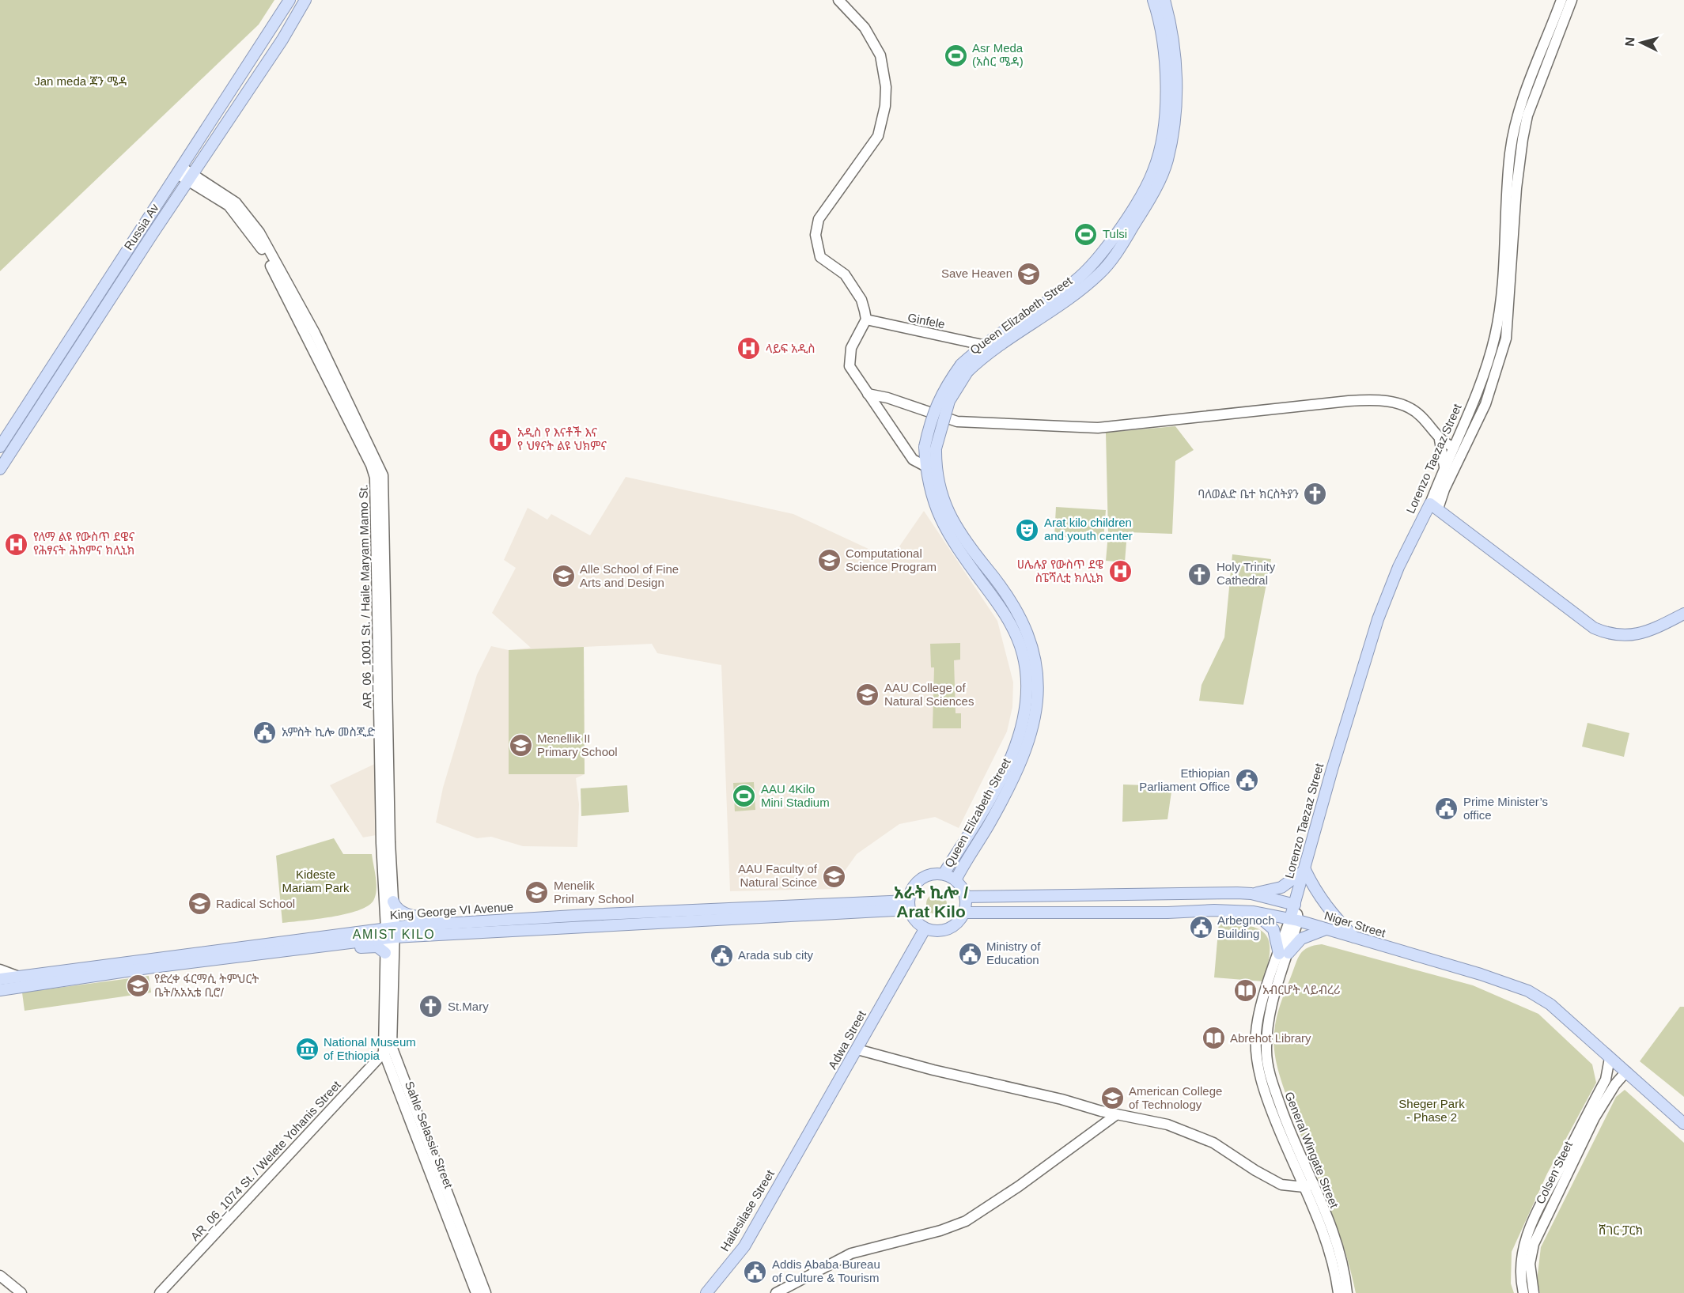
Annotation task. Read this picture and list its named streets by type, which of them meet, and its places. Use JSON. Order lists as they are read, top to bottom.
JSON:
{
  "streets": {
    "main road": [
      "Russia Av",
      "Queen Elizabeth Street",
      "Ginfele",
      "Lorenzo Taezaz Street",
      "AR_06_1001 St. / Haile Maryam Mamo St.",
      "King George VI Avenue",
      "Niger Street",
      "Adwa Street",
      "Sahle Selassie Street",
      "General Wingate Street",
      "AR_06_1074 St. / Welete Yohanis Street",
      "Colsen Steet",
      "Hailesilase Street"
    ]
  },
  "crossings": [
    ["Russia Av", "AR_06_1001 St. / Haile Maryam Mamo St."],
    ["Queen Elizabeth Street", "Ginfele"],
    ["Queen Elizabeth Street", "King George VI Avenue"],
    ["Queen Elizabeth Street", "Niger Street"],
    ["Queen Elizabeth Street", "Adwa Street"],
    ["Lorenzo Taezaz Street", "Niger Street"],
    ["Lorenzo Taezaz Street", "General Wingate Street"],
    ["AR_06_1001 St. / Haile Maryam Mamo St.", "King George VI Avenue"],
    ["AR_06_1001 St. / Haile Maryam Mamo St.", "Sahle Selassie Street"],
    ["King George VI Avenue", "Niger Street"],
    ["King George VI Avenue", "Adwa Street"],
    ["King George VI Avenue", "Sahle Selassie Street"],
    ["Niger Street", "Adwa Street"],
    ["Niger Street", "General Wingate Street"],
    ["Niger Street", "Colsen Steet"],
    ["Adwa Street", "Hailesilase Street"],
    ["Sahle Selassie Street", "AR_06_1074 St. / Welete Yohanis Street"]
  ],
  "districts": ["አራት ኪሎ / Arat Kilo", "AMIST KILO"],
  "parks": [
    "Jan meda ጃን ሜዳ",
    "Kideste Mariam Park",
    "Sheger Park - Phase 2",
    "ሸገር ፓርክ"
  ],
  "places": {
    "sports": ["Asr Meda (አስር ሜዳ)", "Tulsi", "AAU 4Kilo Mini Stadium"],
    "school or university": [
      "Save Heaven",
      "Computational Science Program",
      "Alle School of Fine Arts and Design",
      "AAU College of Natural Sciences",
      "Menellik II Primary School",
      "AAU Faculty of Natural Scince",
      "Menelik Primary School",
      "Radical School",
      "የድረቀ ፋርማሲ ትምህርት ቤት/አአኢቴ ቢሮ/",
      "American College of Technology"
    ],
    "hospital": [
      "ላይፍ አዲስ",
      "አዲስ የ እናቶች እና የ ህፃናት ልዩ ህክምና",
      "የለማ ልዩ የውስጥ ደዌና የሕፃናት ሕክምና ክሊኒክ",
      "ሀሌሉያ የውስጥ ደዌ ስፔሻሊቲ ክሊኒክ"
    ],
    "church": ["ባለወልድ ቤተ ክርስትያን", "Holy Trinity Cathedral", "St.Mary"],
    "theatre": ["Arat kilo children and youth center"],
    "public building": [
      "አምስት ኪሎ መስጂድ",
      "Ethiopian Parliament Office",
      "Prime Minister’s office",
      "Arbegnoch Building",
      "Ministry of Education",
      "Arada sub city",
      "Addis Ababa Bureau of Culture & Tourism"
    ],
    "library": ["አብርሆት ላይብረሪ", "Abrehot Library"],
    "museum": ["National Museum of Ethiopia"]
  },
  "north": "left"
}
